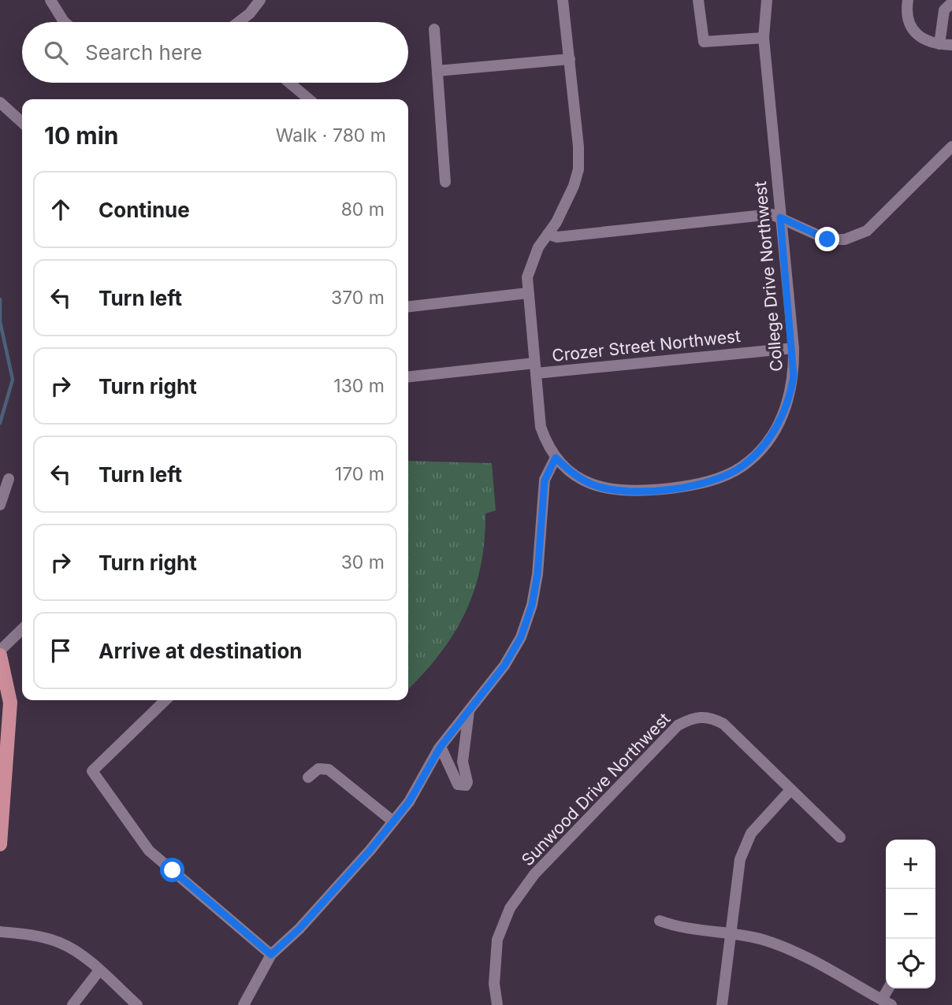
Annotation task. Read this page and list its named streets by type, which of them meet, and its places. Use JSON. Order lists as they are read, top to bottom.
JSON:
{
  "streets": {
    "street": ["College Drive Northwest", "Crozer Street Northwest", "Sunwood Drive Northwest"]
  },
  "crossings": [
    ["College Drive Northwest", "Crozer Street Northwest"]
  ],
  "page": {
    "search": "Search here",
    "heading": ["10 min", "Walk · 780 m"],
    "list": [
      ["Continue", "80 m"],
      ["Turn left", "370 m"],
      ["Turn right", "130 m"],
      ["Turn left", "170 m"],
      ["Turn right", "30 m"],
      "Arrive at destination"
    ],
    "map_buttons": ["+", "−"]
  }
}
